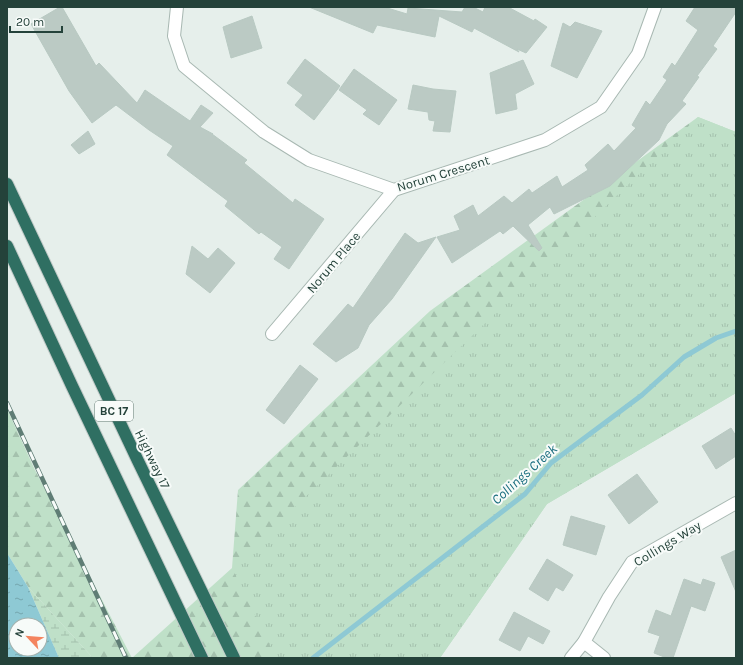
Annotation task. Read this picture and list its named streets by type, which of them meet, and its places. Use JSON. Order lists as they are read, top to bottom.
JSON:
{
  "streets": {
    "highway": ["BC 17", "Highway 17"],
    "street": ["Norum Crescent", "Norum Place", "Collings Way"]
  },
  "crossings": [
    ["Norum Crescent", "Norum Place"]
  ],
  "water": ["Collings Creek"],
  "scale_bar": "20 m",
  "north": "top left"
}
